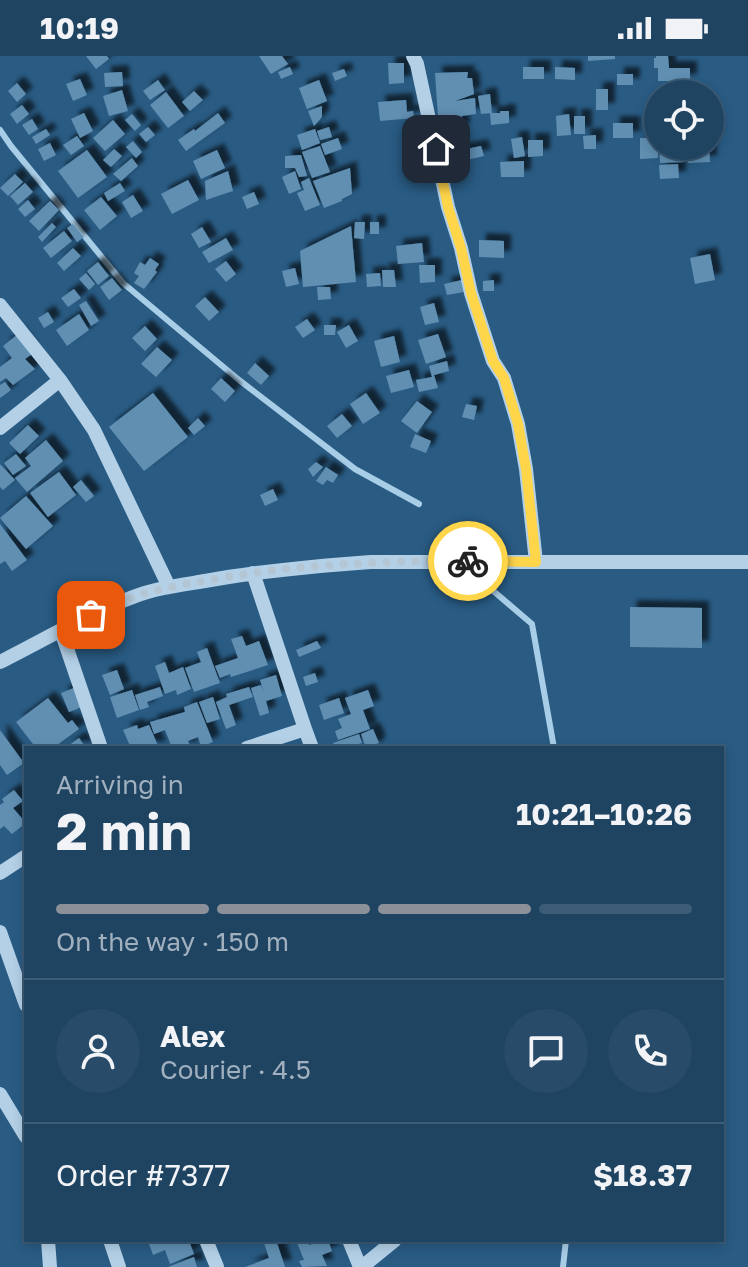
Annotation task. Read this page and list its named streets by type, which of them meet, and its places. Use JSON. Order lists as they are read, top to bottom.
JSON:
{
  "page": {
    "status": "10:19",
    "heading": ["2 min", "Arriving in", "10:21–10:26"],
    "panel": [
      "Alex",
      "Courier · 4.5",
      "Order #7377",
      "$18.37"
    ],
    "bar": "On the way · 150 m"
  }
}
